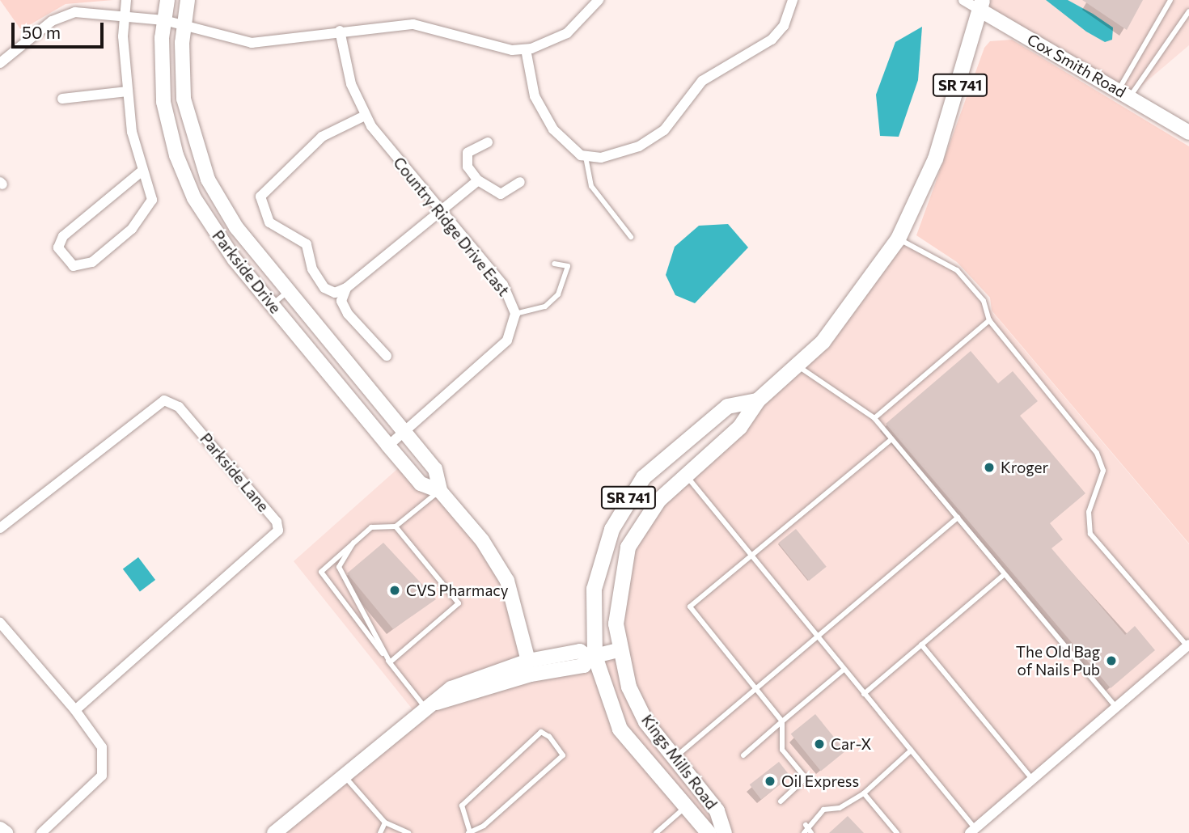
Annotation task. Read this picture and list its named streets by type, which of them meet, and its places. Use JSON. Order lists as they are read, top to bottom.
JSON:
{
  "streets": {
    "main road": ["SR 741", "Kings Mills Road"],
    "street": [
      "Cox Smith Road",
      "Country Ridge Drive East",
      "Parkside Drive",
      "Parkside Lane"
    ]
  },
  "crossings": [
    ["Cox Smith Road", "SR 741"],
    ["SR 741", "Kings Mills Road"],
    ["Country Ridge Drive East", "Parkside Drive"]
  ],
  "places": [
    "Kroger",
    "CVS Pharmacy",
    "The Old Bag of Nails Pub",
    "Car-X",
    "Oil Express"
  ],
  "scale_bar": "50 m"
}
